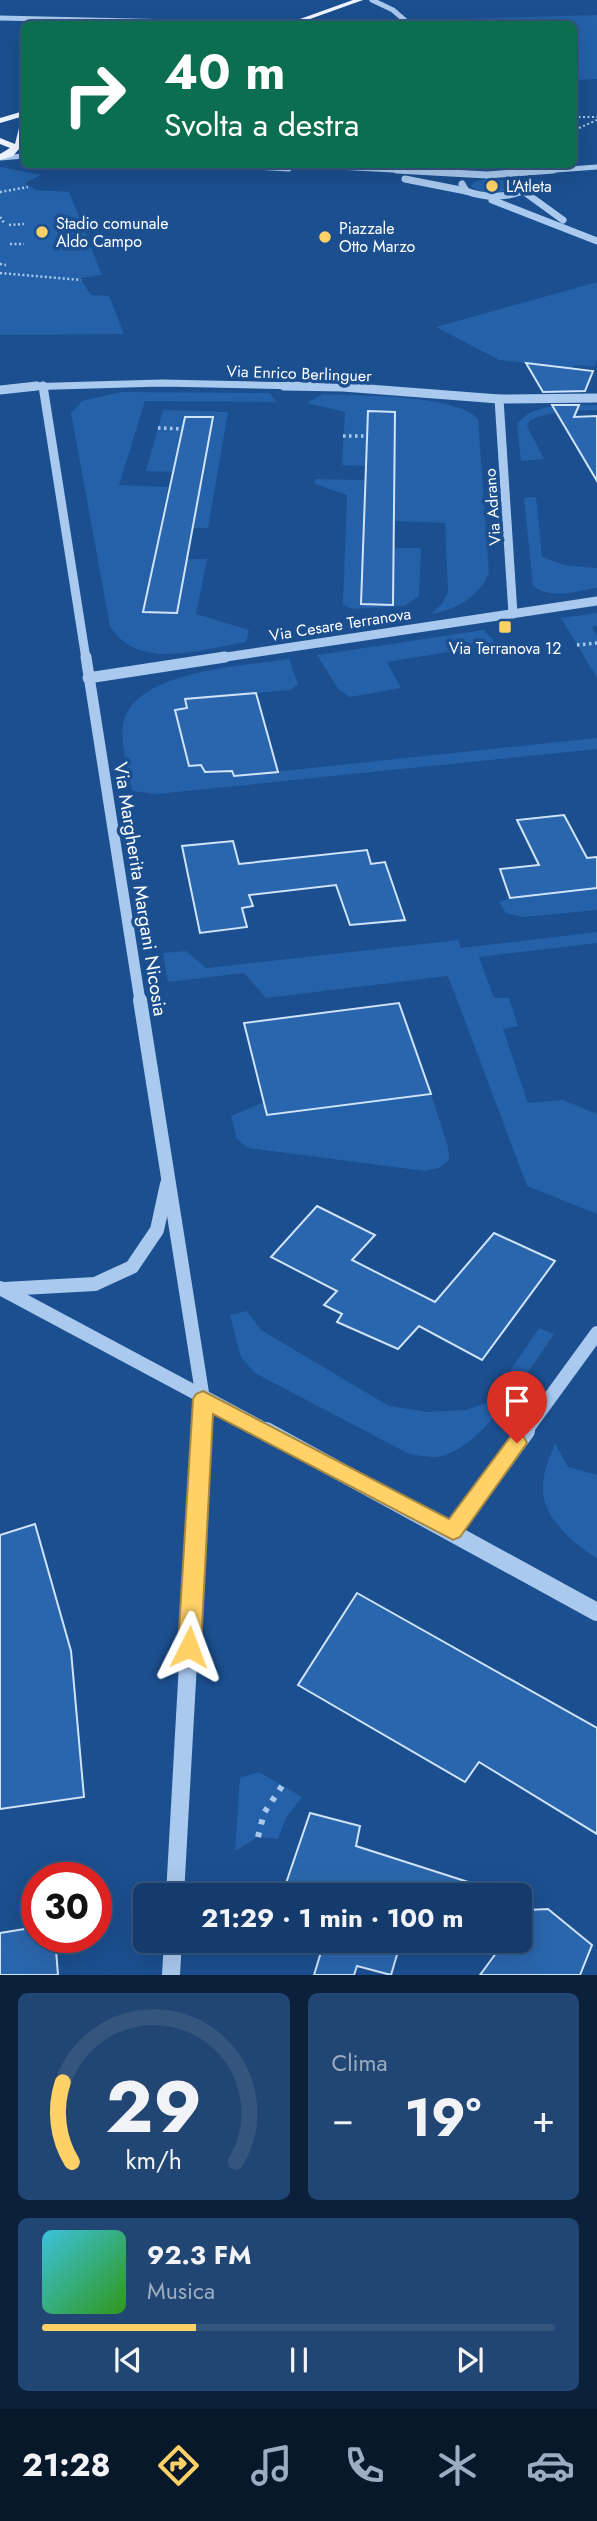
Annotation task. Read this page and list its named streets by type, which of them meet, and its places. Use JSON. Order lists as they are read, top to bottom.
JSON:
{
  "streets": {
    "street": [
      "Via Enrico Berlinguer",
      "Via Adrano",
      "Via Cesare Terranova",
      "Via Margherita Margani Nicosia"
    ]
  },
  "crossings": [
    ["Via Enrico Berlinguer", "Via Adrano"],
    ["Via Enrico Berlinguer", "Via Margherita Margani Nicosia"],
    ["Via Adrano", "Via Cesare Terranova"],
    ["Via Cesare Terranova", "Via Margherita Margani Nicosia"]
  ],
  "places": {
    "other": ["L'Atleta", "Stadio comunale Aldo Campo", "Piazzale Otto Marzo"],
    "transit": ["Via Terranova 12"]
  },
  "page": {
    "turn": ["40 m", "Svolta a destra"],
    "limit": "30",
    "trip": "21:29 · 1 min · 100 m",
    "tile": "Clima",
    "heat": ["−", "19°", "+"],
    "song": ["92.3 FM", "Musica"],
    "tabs": "21:28",
    "gauge": ["29", "km/h"]
  }
}
